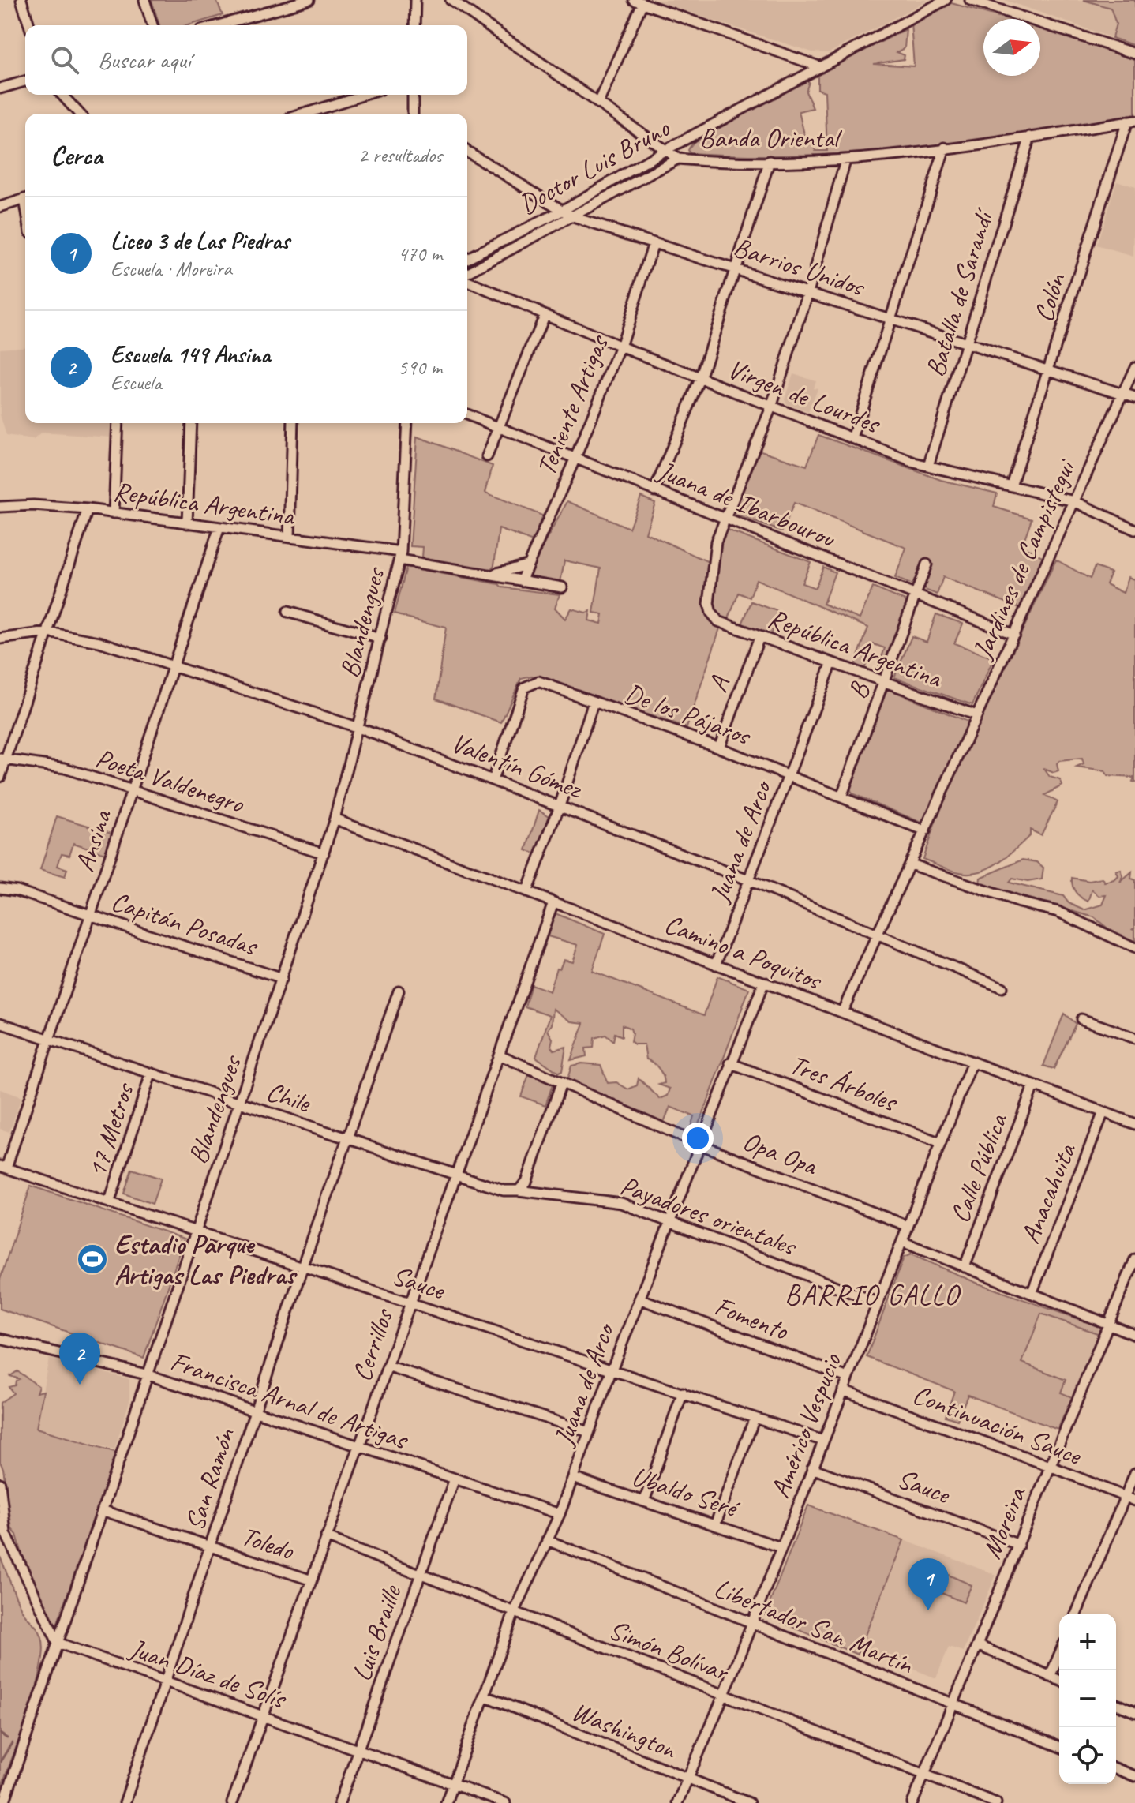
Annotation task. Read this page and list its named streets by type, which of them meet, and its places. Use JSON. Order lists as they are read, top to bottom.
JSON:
{
  "streets": {
    "street": [
      "Banda Oriental",
      "Doctor Luis Bruno",
      "Barrios Unidos",
      "Batalla de Sarandí",
      "Colón",
      "Virgen de Lourdes",
      "Teniente Artigas",
      "República Argentina",
      "Juana de Ibarbourou",
      "Jardines de Campistegui",
      "Blandengues",
      "A",
      "B",
      "De los Pájaros",
      "Valentín Gómez",
      "Poeta Valdenegro",
      "Ansina",
      "Juana de Arco",
      "Capitán Posadas",
      "Camino a Poquitos",
      "Tres Árboles",
      "Chile",
      "17 Metros",
      "Opa Opa",
      "Calle Pública",
      "Anacahuita",
      "Payadores orientales",
      "Sauce",
      "Fomento",
      "Cerrillos",
      "Francisca Arnal de Artigas",
      "Continuación Sauce",
      "Américo Vespucio",
      "San Ramón",
      "Ubaldo Seré",
      "Moreira",
      "Toledo",
      "Libertador San Martín",
      "Luis Braille",
      "Simón Bolívar",
      "Juan Díaz de Solís",
      "Washington"
    ]
  },
  "crossings": [
    ["Banda Oriental", "Doctor Luis Bruno"],
    ["Banda Oriental", "Batalla de Sarandí"],
    ["Banda Oriental", "Colón"],
    ["Doctor Luis Bruno", "Barrios Unidos"],
    ["Barrios Unidos", "Batalla de Sarandí"],
    ["Barrios Unidos", "Colón"],
    ["Barrios Unidos", "Teniente Artigas"],
    ["Barrios Unidos", "Jardines de Campistegui"],
    ["Batalla de Sarandí", "Virgen de Lourdes"],
    ["Colón", "Virgen de Lourdes"],
    ["Virgen de Lourdes", "Teniente Artigas"],
    ["Virgen de Lourdes", "Jardines de Campistegui"],
    ["Teniente Artigas", "República Argentina"],
    ["Teniente Artigas", "Juana de Ibarbourou"],
    ["República Argentina", "Juana de Ibarbourou"],
    ["República Argentina", "Jardines de Campistegui"],
    ["República Argentina", "Blandengues"],
    ["República Argentina", "A"],
    ["República Argentina", "B"],
    ["República Argentina", "Ansina"],
    ["República Argentina", "Juana de Arco"],
    ["Juana de Ibarbourou", "Jardines de Campistegui"],
    ["Juana de Ibarbourou", "B"],
    ["Jardines de Campistegui", "De los Pájaros"],
    ["Jardines de Campistegui", "Valentín Gómez"],
    ["Jardines de Campistegui", "Camino a Poquitos"],
    ["Blandengues", "Valentín Gómez"],
    ["Blandengues", "Poeta Valdenegro"],
    ["Blandengues", "Capitán Posadas"],
    ["Blandengues", "Camino a Poquitos"],
    ["Blandengues", "Chile"],
    ["Blandengues", "Sauce"],
    ["Blandengues", "Francisca Arnal de Artigas"],
    ["Blandengues", "Toledo"],
    ["Blandengues", "Juan Díaz de Solís"],
    ["A", "De los Pájaros"],
    ["B", "De los Pájaros"],
    ["De los Pájaros", "Valentín Gómez"],
    ["De los Pájaros", "Juana de Arco"],
    ["Valentín Gómez", "Ansina"],
    ["Valentín Gómez", "Juana de Arco"],
    ["Poeta Valdenegro", "Ansina"],
    ["Ansina", "Capitán Posadas"],
    ["Ansina", "Chile"],
    ["Ansina", "Sauce"],
    ["Juana de Arco", "Camino a Poquitos"],
    ["Juana de Arco", "Tres Árboles"],
    ["Juana de Arco", "Opa Opa"],
    ["Juana de Arco", "Payadores orientales"],
    ["Juana de Arco", "Sauce"],
    ["Juana de Arco", "Fomento"],
    ["Juana de Arco", "Francisca Arnal de Artigas"],
    ["Juana de Arco", "Ubaldo Seré"],
    ["Juana de Arco", "Libertador San Martín"],
    ["Juana de Arco", "Simón Bolívar"],
    ["Juana de Arco", "Juan Díaz de Solís"],
    ["Juana de Arco", "Washington"],
    ["Camino a Poquitos", "Calle Pública"],
    ["Camino a Poquitos", "Anacahuita"],
    ["Camino a Poquitos", "Cerrillos"],
    ["Camino a Poquitos", "Américo Vespucio"],
    ["Tres Árboles", "Américo Vespucio"],
    ["Chile", "17 Metros"],
    ["Chile", "Cerrillos"],
    ["Chile", "San Ramón"],
    ["17 Metros", "Sauce"],
    ["Opa Opa", "Cerrillos"],
    ["Opa Opa", "Américo Vespucio"],
    ["Payadores orientales", "Américo Vespucio"],
    ["Sauce", "Cerrillos"],
    ["Sauce", "Américo Vespucio"],
    ["Sauce", "San Ramón"],
    ["Sauce", "Moreira"],
    ["Fomento", "Américo Vespucio"],
    ["Cerrillos", "Francisca Arnal de Artigas"],
    ["Cerrillos", "Toledo"],
    ["Cerrillos", "Simón Bolívar"],
    ["Cerrillos", "Juan Díaz de Solís"],
    ["Francisca Arnal de Artigas", "San Ramón"],
    ["Francisca Arnal de Artigas", "Luis Braille"],
    ["Continuación Sauce", "Américo Vespucio"],
    ["Continuación Sauce", "Moreira"],
    ["Américo Vespucio", "Ubaldo Seré"],
    ["Américo Vespucio", "Libertador San Martín"],
    ["Américo Vespucio", "Simón Bolívar"],
    ["Américo Vespucio", "Washington"],
    ["San Ramón", "Toledo"],
    ["San Ramón", "Juan Díaz de Solís"],
    ["Moreira", "Libertador San Martín"],
    ["Moreira", "Simón Bolívar"],
    ["Luis Braille", "Simón Bolívar"],
    ["Luis Braille", "Juan Díaz de Solís"]
  ],
  "districts": ["BARRIO GALLO"],
  "places": {
    "sports": ["Estadio Parque Artigas Las Piedras"]
  },
  "north": "right",
  "page": {
    "search": "Buscar aquí",
    "heading": ["Cerca", "2 resultados"],
    "list": [
      {
        "mark": "1",
        "name": "Liceo 3 de Las Piedras",
        "note": "Escuela · Moreira",
        "value": "470 m"
      },
      {
        "mark": "2",
        "name": "Escuela 149 Ansina",
        "note": "Escuela",
        "value": "590 m"
      }
    ],
    "pins": ["2", "1"],
    "map_buttons": ["+", "−"]
  }
}
